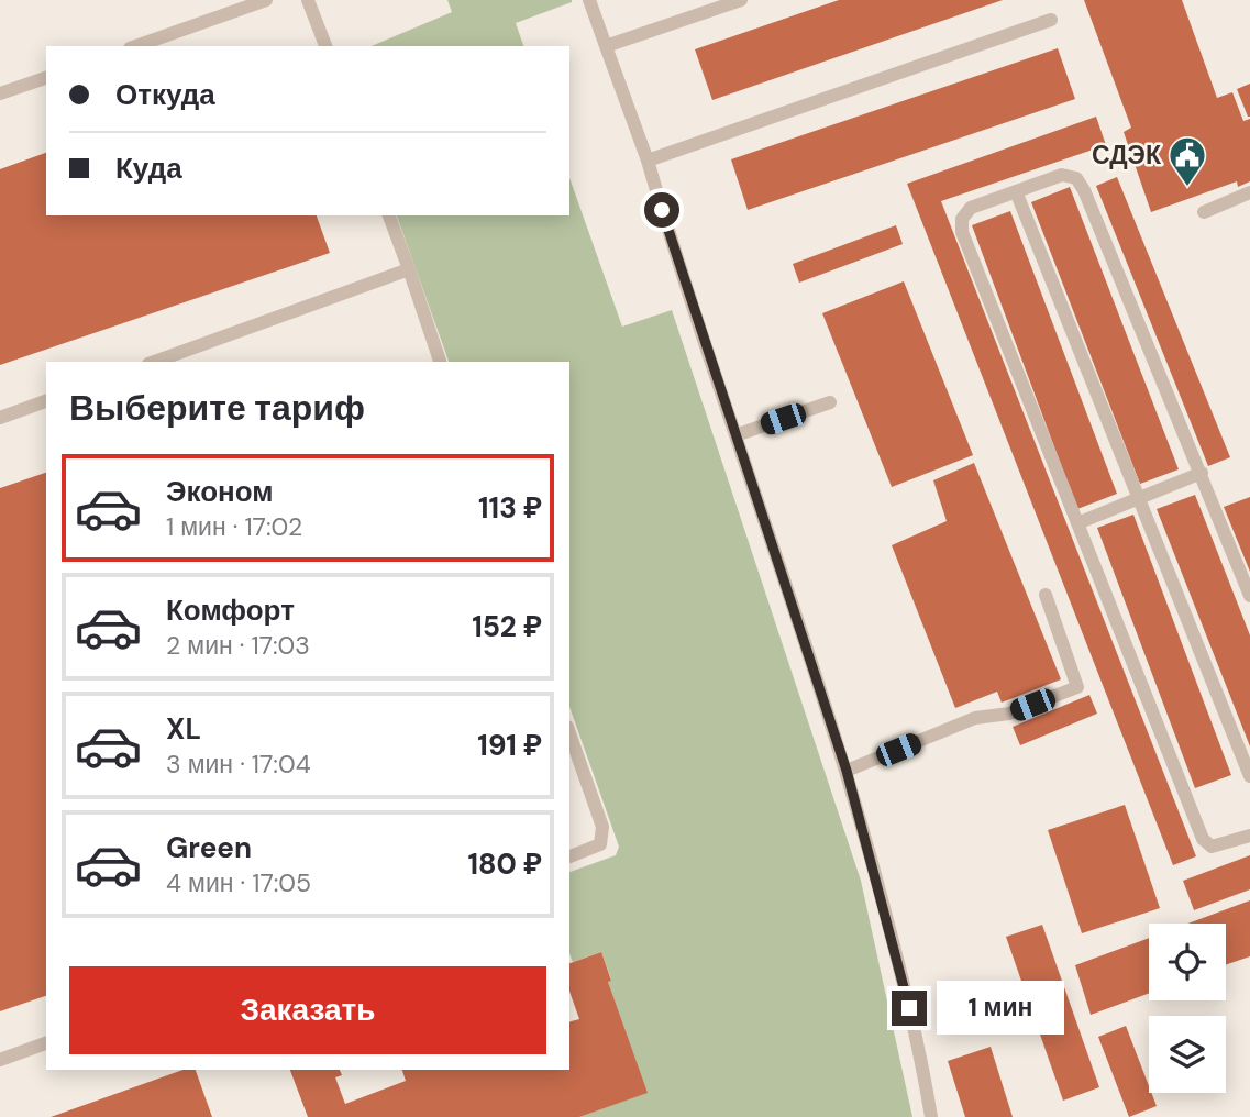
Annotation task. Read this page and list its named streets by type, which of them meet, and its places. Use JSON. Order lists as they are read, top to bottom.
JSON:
{
  "places": {
    "public building": ["СДЭК"]
  },
  "page": {
    "banner": ["Откуда", "Куда"],
    "heading": "Выберите тариф",
    "list": [
      {
        "name": "Эконом",
        "note": "1 мин · 17:02",
        "value": "113 ₽"
      },
      {
        "name": "Комфорт",
        "note": "2 мин · 17:03",
        "value": "152 ₽"
      },
      {
        "name": "XL",
        "note": "3 мин · 17:04",
        "value": "191 ₽"
      },
      {
        "name": "Green",
        "note": "4 мин · 17:05",
        "value": "180 ₽"
      }
    ],
    "buttons": "Заказать",
    "bubble": "1 мин"
  }
}
